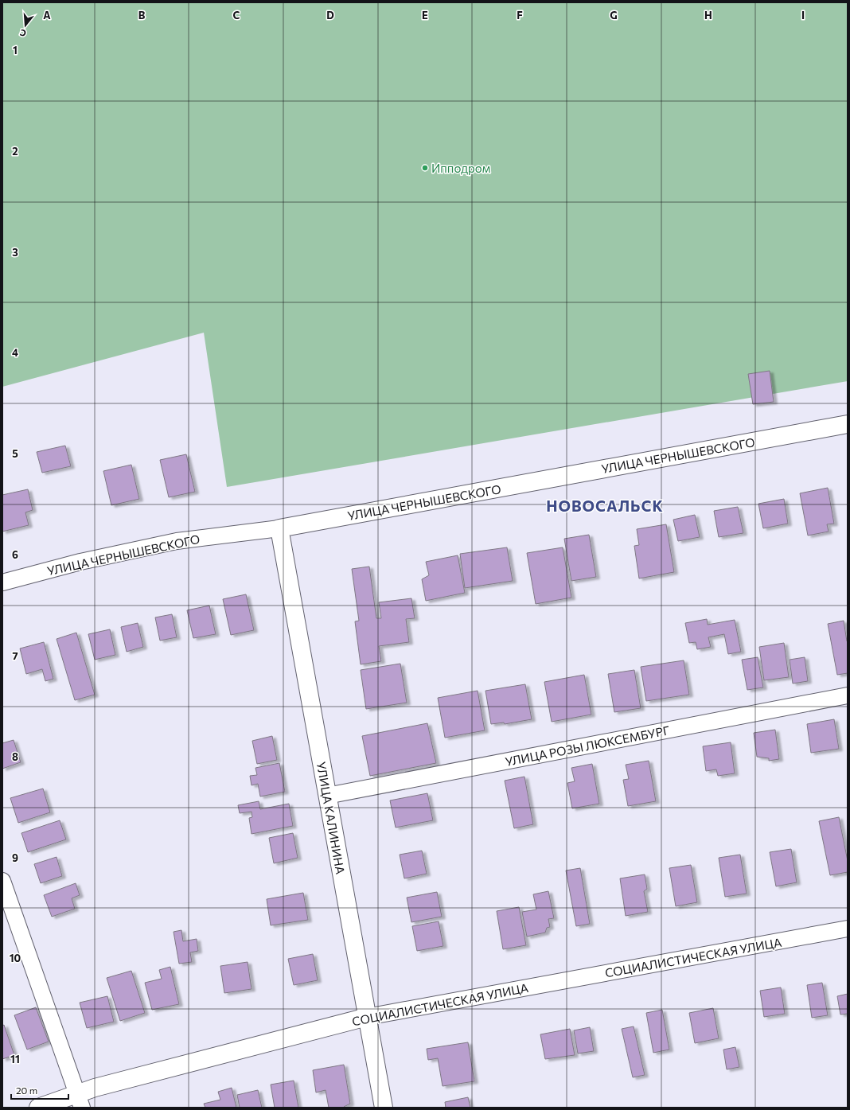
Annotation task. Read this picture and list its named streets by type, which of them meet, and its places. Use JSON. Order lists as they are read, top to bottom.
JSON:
{
  "streets": {
    "street": [
      "УЛИЦА ЧЕРНЫШЕВСКОГО",
      "УЛИЦА РОЗЫ ЛЮКСЕМБУРГ",
      "УЛИЦА КАЛИНИНА",
      "СОЦИАЛИСТИЧЕСКАЯ УЛИЦА"
    ]
  },
  "crossings": [
    ["УЛИЦА ЧЕРНЫШЕВСКОГО", "УЛИЦА КАЛИНИНА"],
    ["УЛИЦА РОЗЫ ЛЮКСЕМБУРГ", "УЛИЦА КАЛИНИНА"],
    ["УЛИЦА КАЛИНИНА", "СОЦИАЛИСТИЧЕСКАЯ УЛИЦА"]
  ],
  "districts": ["НОВОСАЛЬСК"],
  "places": ["Ипподром"],
  "scale_bar": "20 m",
  "north": "bottom",
  "grid": {
    "columns": [
      "A",
      "B",
      "C",
      "D",
      "E",
      "F",
      "G",
      "H",
      "I"
    ],
    "rows": [
      "1",
      "2",
      "3",
      "4",
      "5",
      "6",
      "7",
      "8",
      "9",
      "10",
      "11"
    ]
  }
}
